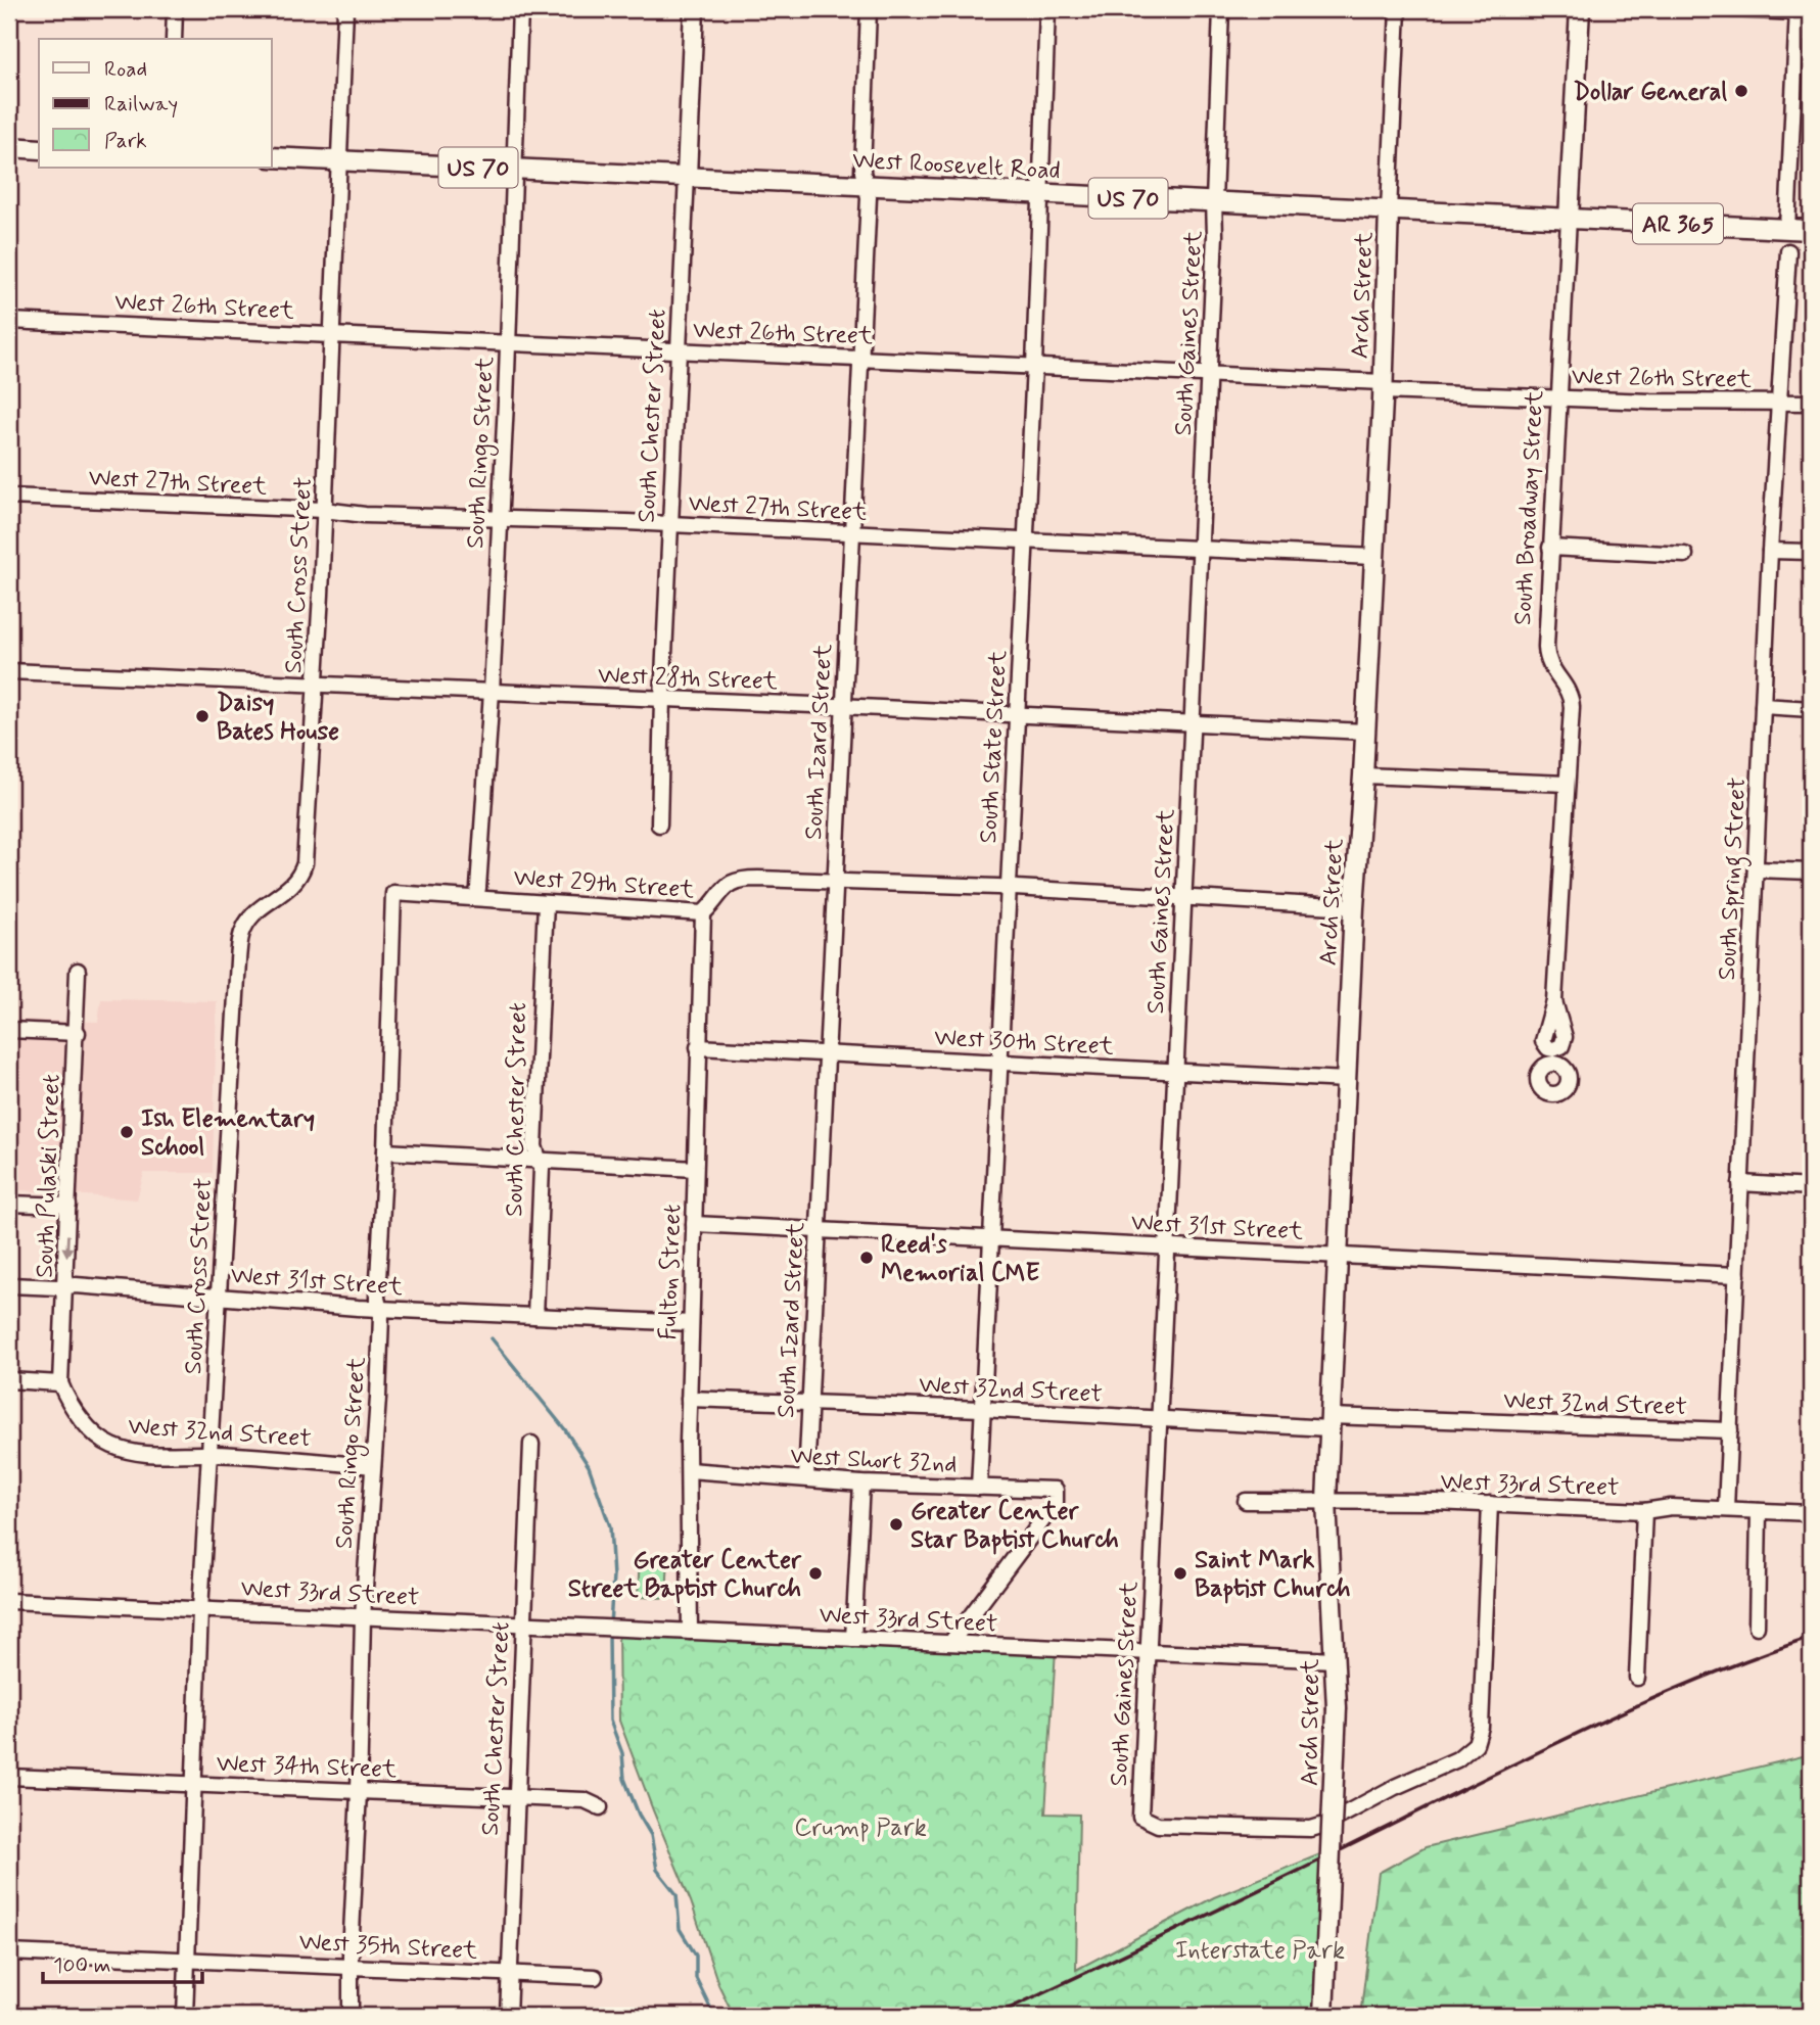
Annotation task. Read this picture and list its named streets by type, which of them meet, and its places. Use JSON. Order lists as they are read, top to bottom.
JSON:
{
  "streets": {
    "main road": [
      "West Roosevelt Road",
      "US 70",
      "AR 365",
      "Arch Street",
      "South Chester Street",
      "South Broadway Street"
    ],
    "street": [
      "West 26th Street",
      "South Gaines Street",
      "South Ringo Street",
      "West 27th Street",
      "South Cross Street",
      "West 28th Street",
      "South Izard Street",
      "South State Street",
      "South Spring Street",
      "West 29th Street",
      "West 30th Street",
      "South Pulaski Street",
      "West 31st Street",
      "Fulton Street",
      "West 32nd Street",
      "West Short 32nd",
      "West 33rd Street",
      "West 34th Street",
      "West 35th Street"
    ]
  },
  "crossings": [
    ["West Roosevelt Road", "Arch Street"],
    ["West Roosevelt Road", "South Gaines Street"],
    ["West Roosevelt Road", "South Chester Street"],
    ["West Roosevelt Road", "South Ringo Street"],
    ["West Roosevelt Road", "South Broadway Street"],
    ["West Roosevelt Road", "South Cross Street"],
    ["West Roosevelt Road", "South Izard Street"],
    ["West Roosevelt Road", "South State Street"],
    ["Arch Street", "West 26th Street"],
    ["Arch Street", "West 27th Street"],
    ["Arch Street", "West 28th Street"],
    ["Arch Street", "West 29th Street"],
    ["Arch Street", "West 30th Street"],
    ["Arch Street", "West 31st Street"],
    ["Arch Street", "West 32nd Street"],
    ["Arch Street", "West 33rd Street"],
    ["West 26th Street", "South Gaines Street"],
    ["West 26th Street", "South Chester Street"],
    ["West 26th Street", "South Ringo Street"],
    ["West 26th Street", "South Broadway Street"],
    ["West 26th Street", "South Cross Street"],
    ["West 26th Street", "South Izard Street"],
    ["West 26th Street", "South State Street"],
    ["West 26th Street", "South Spring Street"],
    ["South Gaines Street", "West 27th Street"],
    ["South Gaines Street", "West 28th Street"],
    ["South Gaines Street", "West 29th Street"],
    ["South Gaines Street", "West 30th Street"],
    ["South Gaines Street", "West 31st Street"],
    ["South Gaines Street", "West 32nd Street"],
    ["South Gaines Street", "West 33rd Street"],
    ["South Chester Street", "West 27th Street"],
    ["South Chester Street", "West 28th Street"],
    ["South Chester Street", "West 29th Street"],
    ["South Chester Street", "West 31st Street"],
    ["South Chester Street", "West 33rd Street"],
    ["South Chester Street", "West 34th Street"],
    ["South Chester Street", "West 35th Street"],
    ["South Ringo Street", "West 27th Street"],
    ["South Ringo Street", "West 28th Street"],
    ["South Ringo Street", "West 29th Street"],
    ["South Ringo Street", "West 31st Street"],
    ["South Ringo Street", "West 32nd Street"],
    ["South Ringo Street", "West 33rd Street"],
    ["South Ringo Street", "West 34th Street"],
    ["South Ringo Street", "West 35th Street"],
    ["West 27th Street", "South Cross Street"],
    ["West 27th Street", "South Izard Street"],
    ["West 27th Street", "South State Street"],
    ["South Cross Street", "West 28th Street"],
    ["South Cross Street", "West 31st Street"],
    ["South Cross Street", "West 32nd Street"],
    ["South Cross Street", "West 33rd Street"],
    ["South Cross Street", "West 34th Street"],
    ["South Cross Street", "West 35th Street"],
    ["West 28th Street", "South Izard Street"],
    ["West 28th Street", "South State Street"],
    ["South Izard Street", "West 29th Street"],
    ["South Izard Street", "West 30th Street"],
    ["South Izard Street", "West 31st Street"],
    ["South Izard Street", "West 32nd Street"],
    ["South Izard Street", "West Short 32nd"],
    ["South State Street", "West 29th Street"],
    ["South State Street", "West 30th Street"],
    ["South State Street", "West 31st Street"],
    ["South State Street", "West 32nd Street"],
    ["South State Street", "West Short 32nd"],
    ["South Spring Street", "West 31st Street"],
    ["South Spring Street", "West 32nd Street"],
    ["South Spring Street", "West 33rd Street"],
    ["West 29th Street", "Fulton Street"],
    ["West 30th Street", "Fulton Street"],
    ["South Pulaski Street", "West 31st Street"],
    ["South Pulaski Street", "West 32nd Street"],
    ["West 31st Street", "Fulton Street"],
    ["Fulton Street", "West 32nd Street"],
    ["Fulton Street", "West Short 32nd"],
    ["Fulton Street", "West 33rd Street"],
    ["West Short 32nd", "West 33rd Street"]
  ],
  "parks": ["Crump Park", "Interstate Park"],
  "places": [
    "Dollar General",
    "Daisy Bates House",
    "Ish Elementary School",
    "Reed's Memorial CME",
    "Greater Center Star Baptist Church",
    "Greater Center Street Baptist Church",
    "Saint Mark Baptist Church"
  ],
  "legend": ["Road", "Railway", "Park"],
  "scale_bar": "100 m"
}
